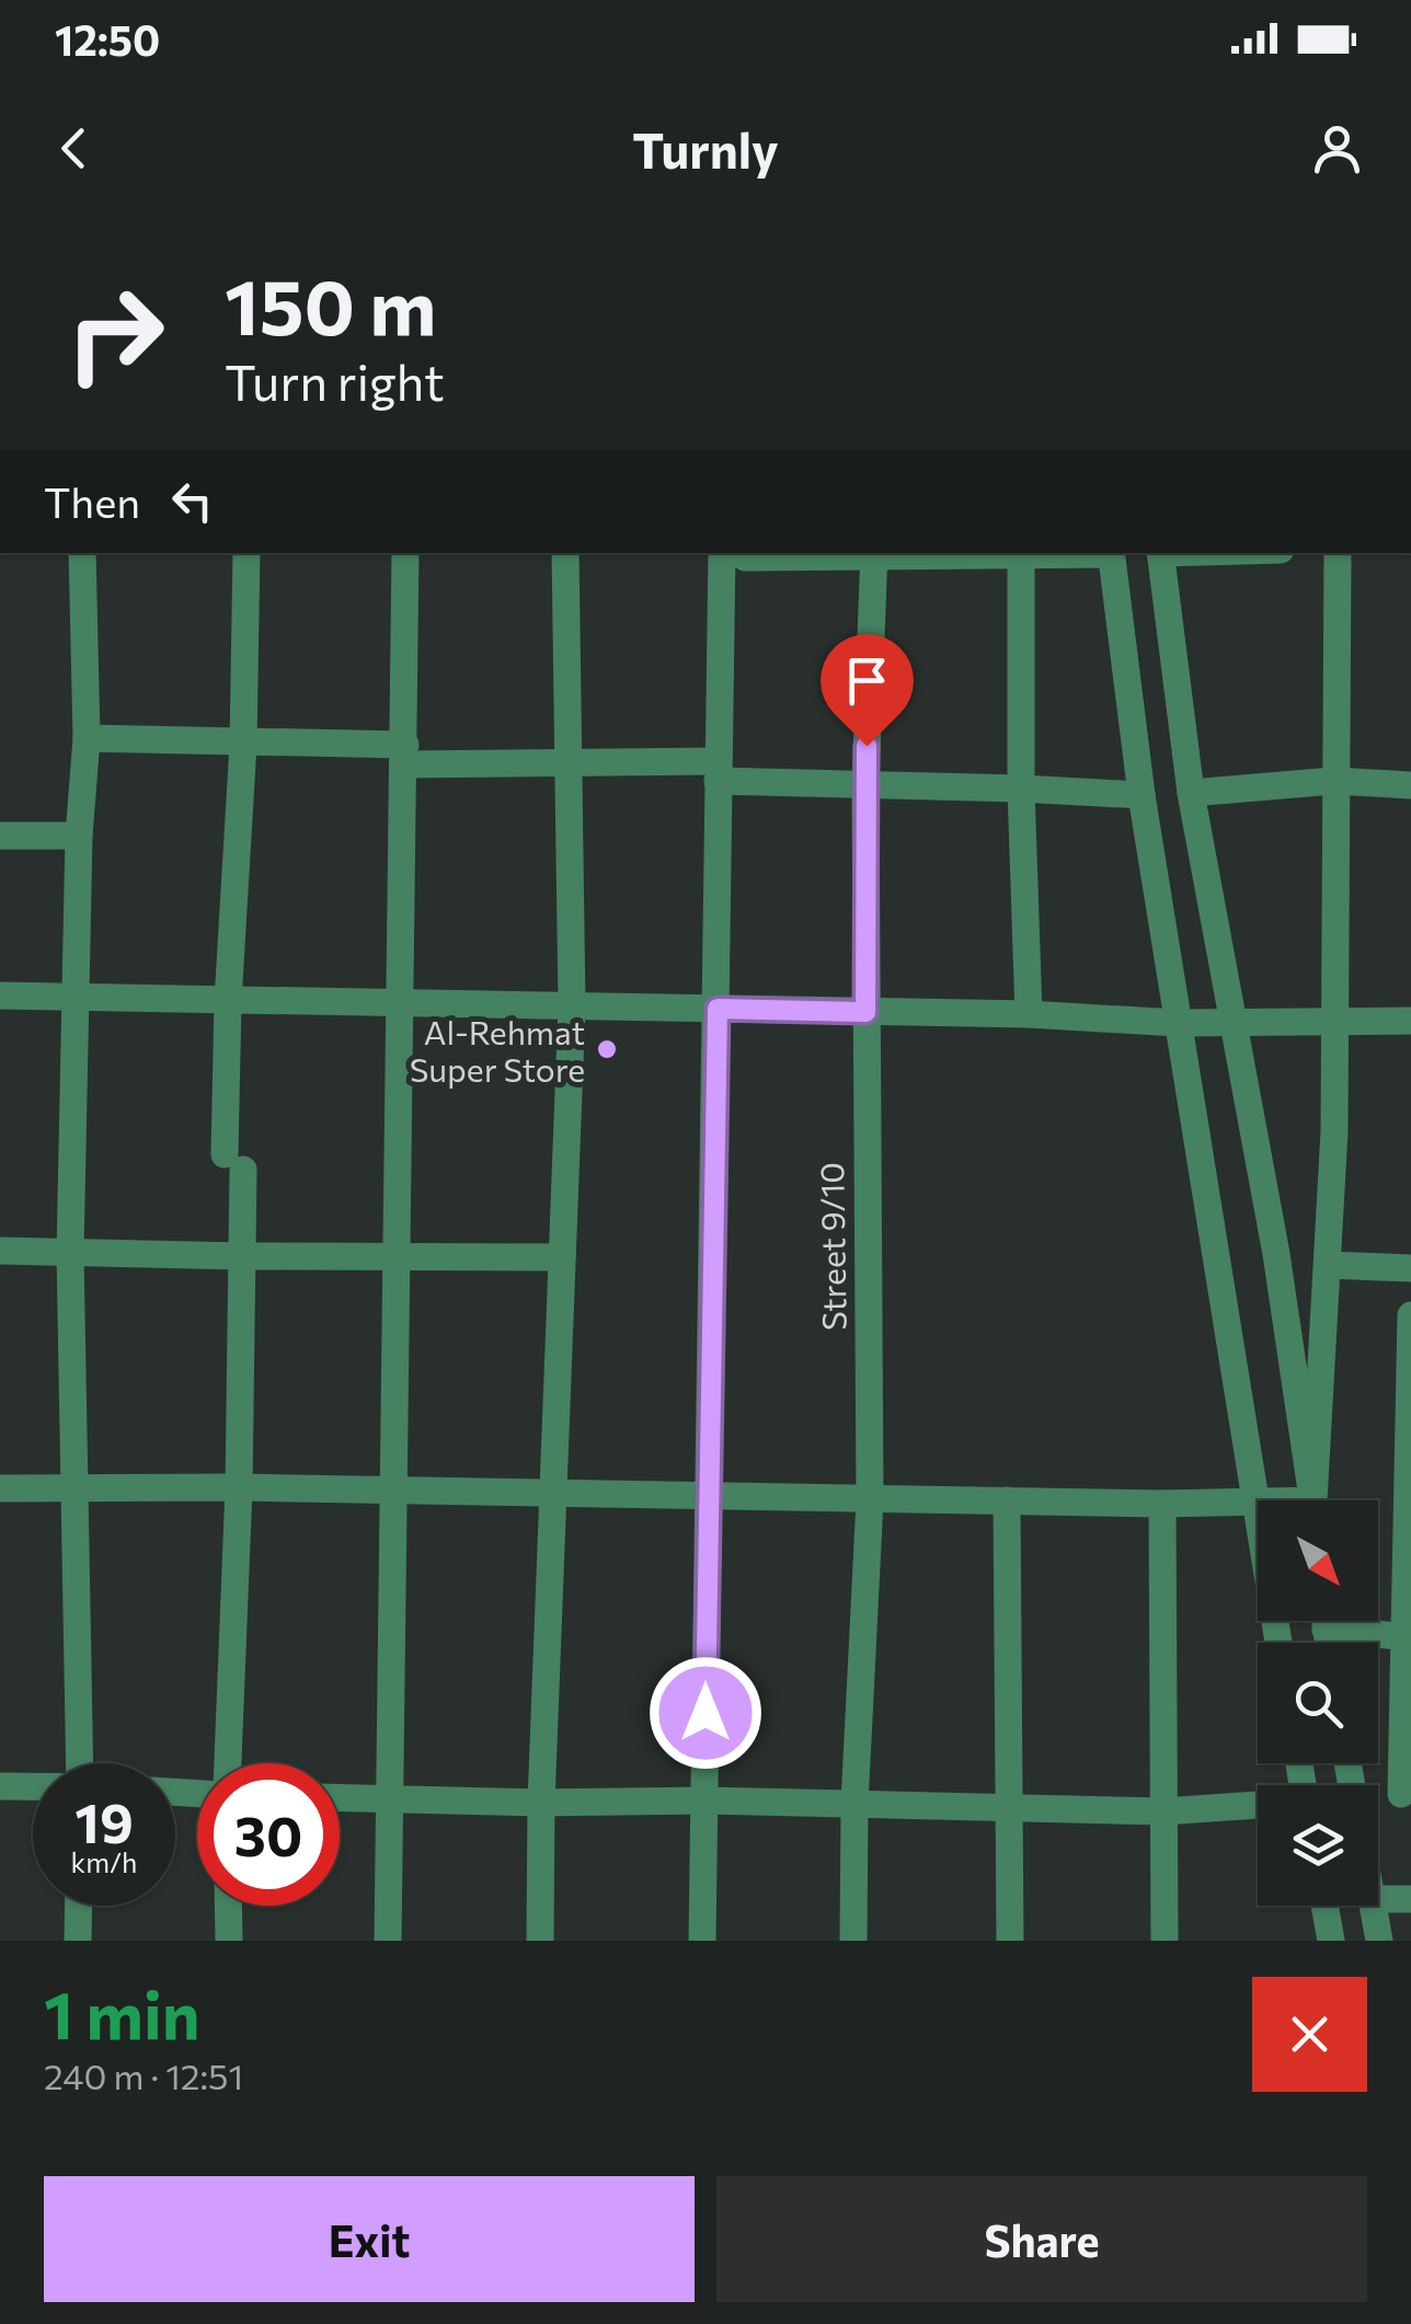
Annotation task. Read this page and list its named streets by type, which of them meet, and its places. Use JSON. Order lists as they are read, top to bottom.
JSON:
{
  "streets": {
    "street": ["Street 9/10"]
  },
  "places": ["Al-Rehmat Super Store"],
  "north": "bottom right",
  "page": {
    "status": "12:50",
    "header": "Turnly",
    "turn": ["150 m", "Turn right"],
    "then": "Then",
    "speed": "19 km/h",
    "limit": "30",
    "heading": ["1 min", "240 m · 12:51"],
    "buttons": ["Exit", "Share"]
  }
}
